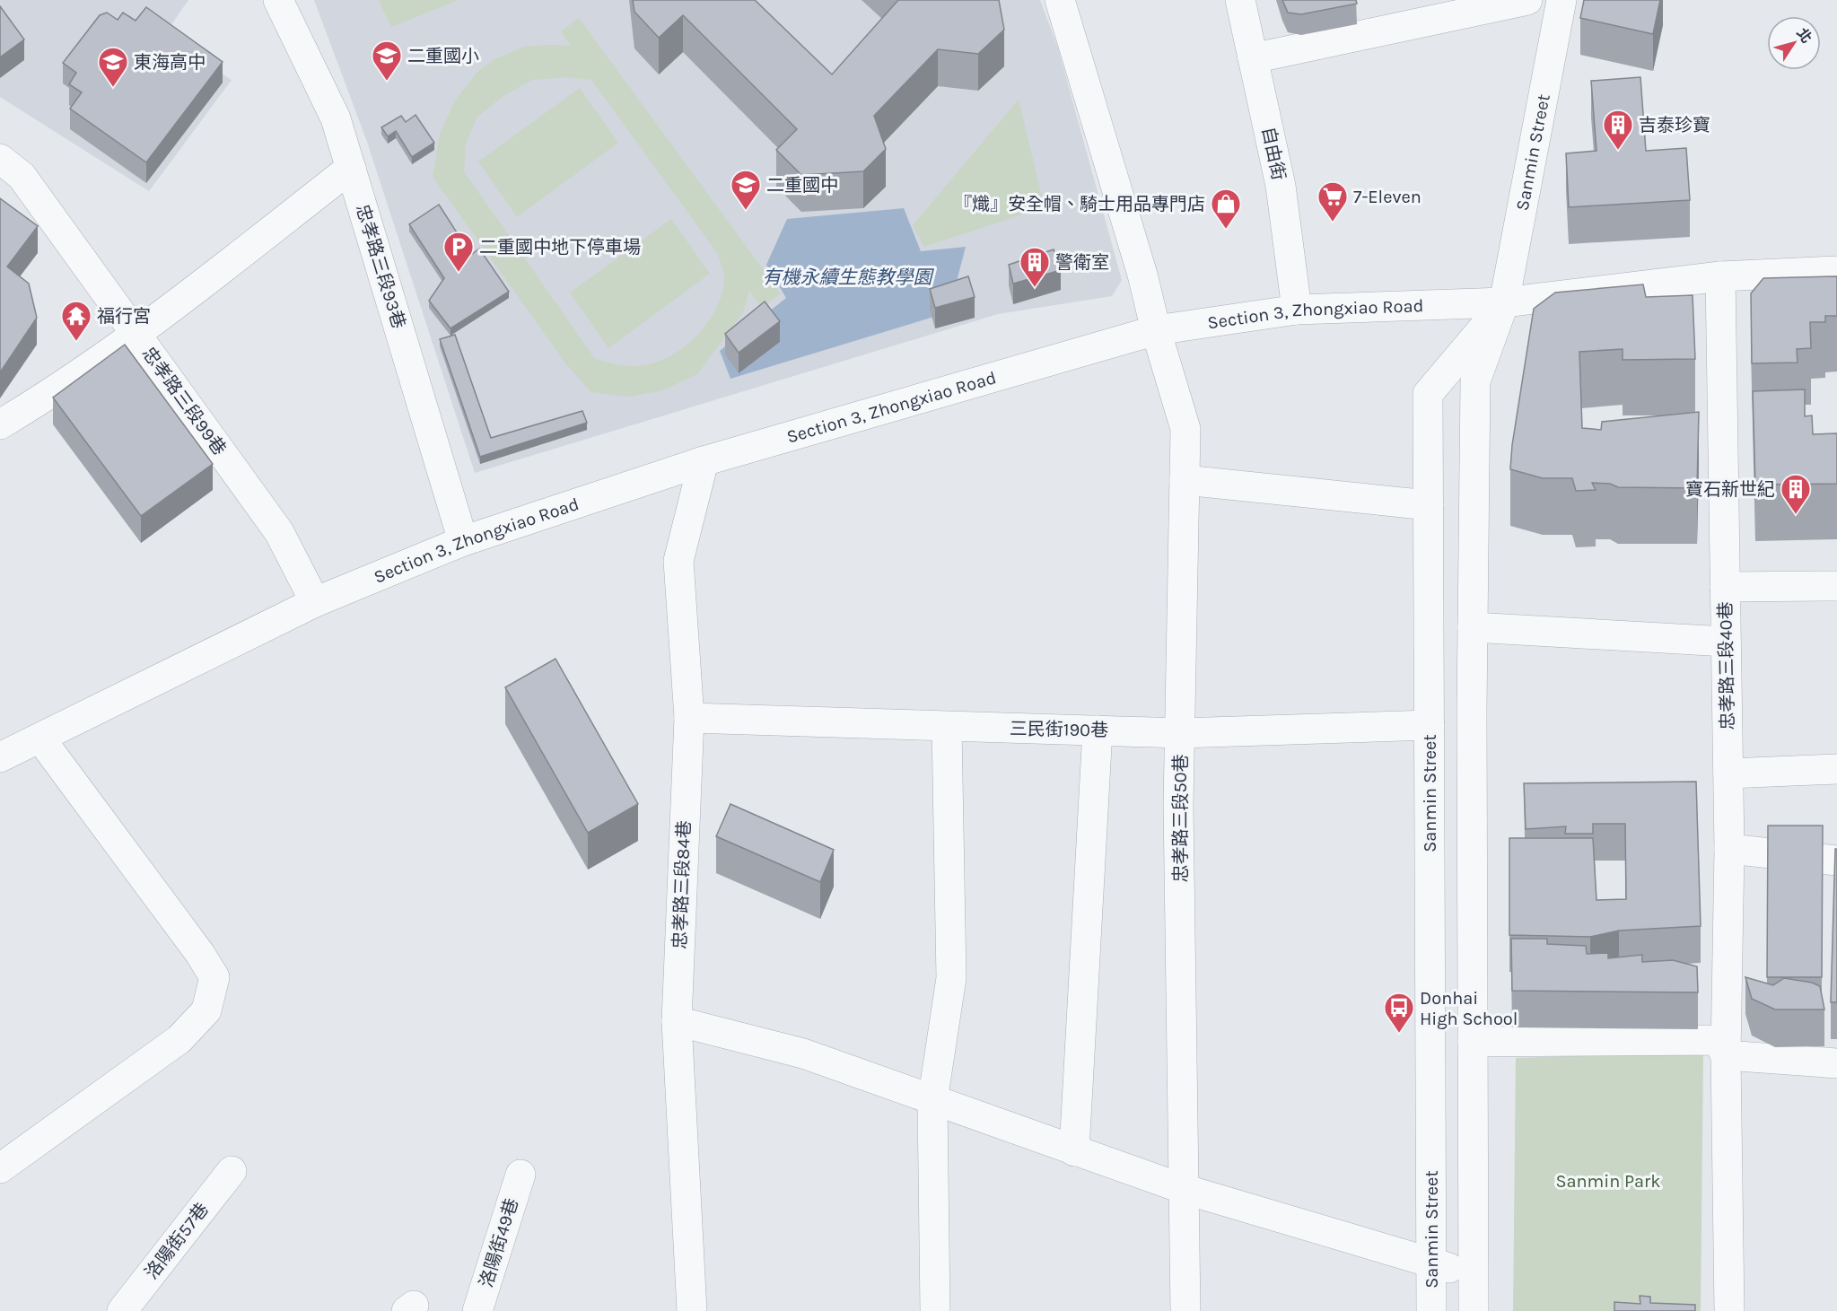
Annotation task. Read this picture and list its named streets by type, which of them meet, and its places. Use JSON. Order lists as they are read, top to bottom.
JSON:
{
  "streets": {
    "street": [
      "Sanmin Street",
      "自由街",
      "忠孝路三段93巷",
      "Section 3, Zhongxiao Road",
      "忠孝路三段99巷",
      "忠孝路三段40巷",
      "三民街190巷",
      "忠孝路三段50巷",
      "忠孝路三段84巷",
      "洛陽街57巷",
      "洛陽街49巷"
    ]
  },
  "crossings": [
    ["Sanmin Street", "Section 3, Zhongxiao Road"],
    ["Sanmin Street", "三民街190巷"],
    ["自由街", "Section 3, Zhongxiao Road"],
    ["忠孝路三段93巷", "Section 3, Zhongxiao Road"],
    ["Section 3, Zhongxiao Road", "忠孝路三段99巷"],
    ["Section 3, Zhongxiao Road", "忠孝路三段40巷"],
    ["Section 3, Zhongxiao Road", "忠孝路三段50巷"],
    ["Section 3, Zhongxiao Road", "忠孝路三段84巷"],
    ["三民街190巷", "忠孝路三段50巷"],
    ["三民街190巷", "忠孝路三段84巷"]
  ],
  "water": ["有機永續生態教學園"],
  "parks": ["Sanmin Park"],
  "places": {
    "school or university": ["二重國小", "東海高中", "二重國中"],
    "building": ["吉泰珍寶", "警衛室", "寶石新世紀"],
    "supermarket": ["7-Eleven"],
    "shop": ["『熾』安全帽、騎士用品專門店"],
    "parking": ["二重國中地下停車場"],
    "temple": ["福行宮"],
    "bus stop": ["Donhai High School"]
  },
  "north": "top right"
}
